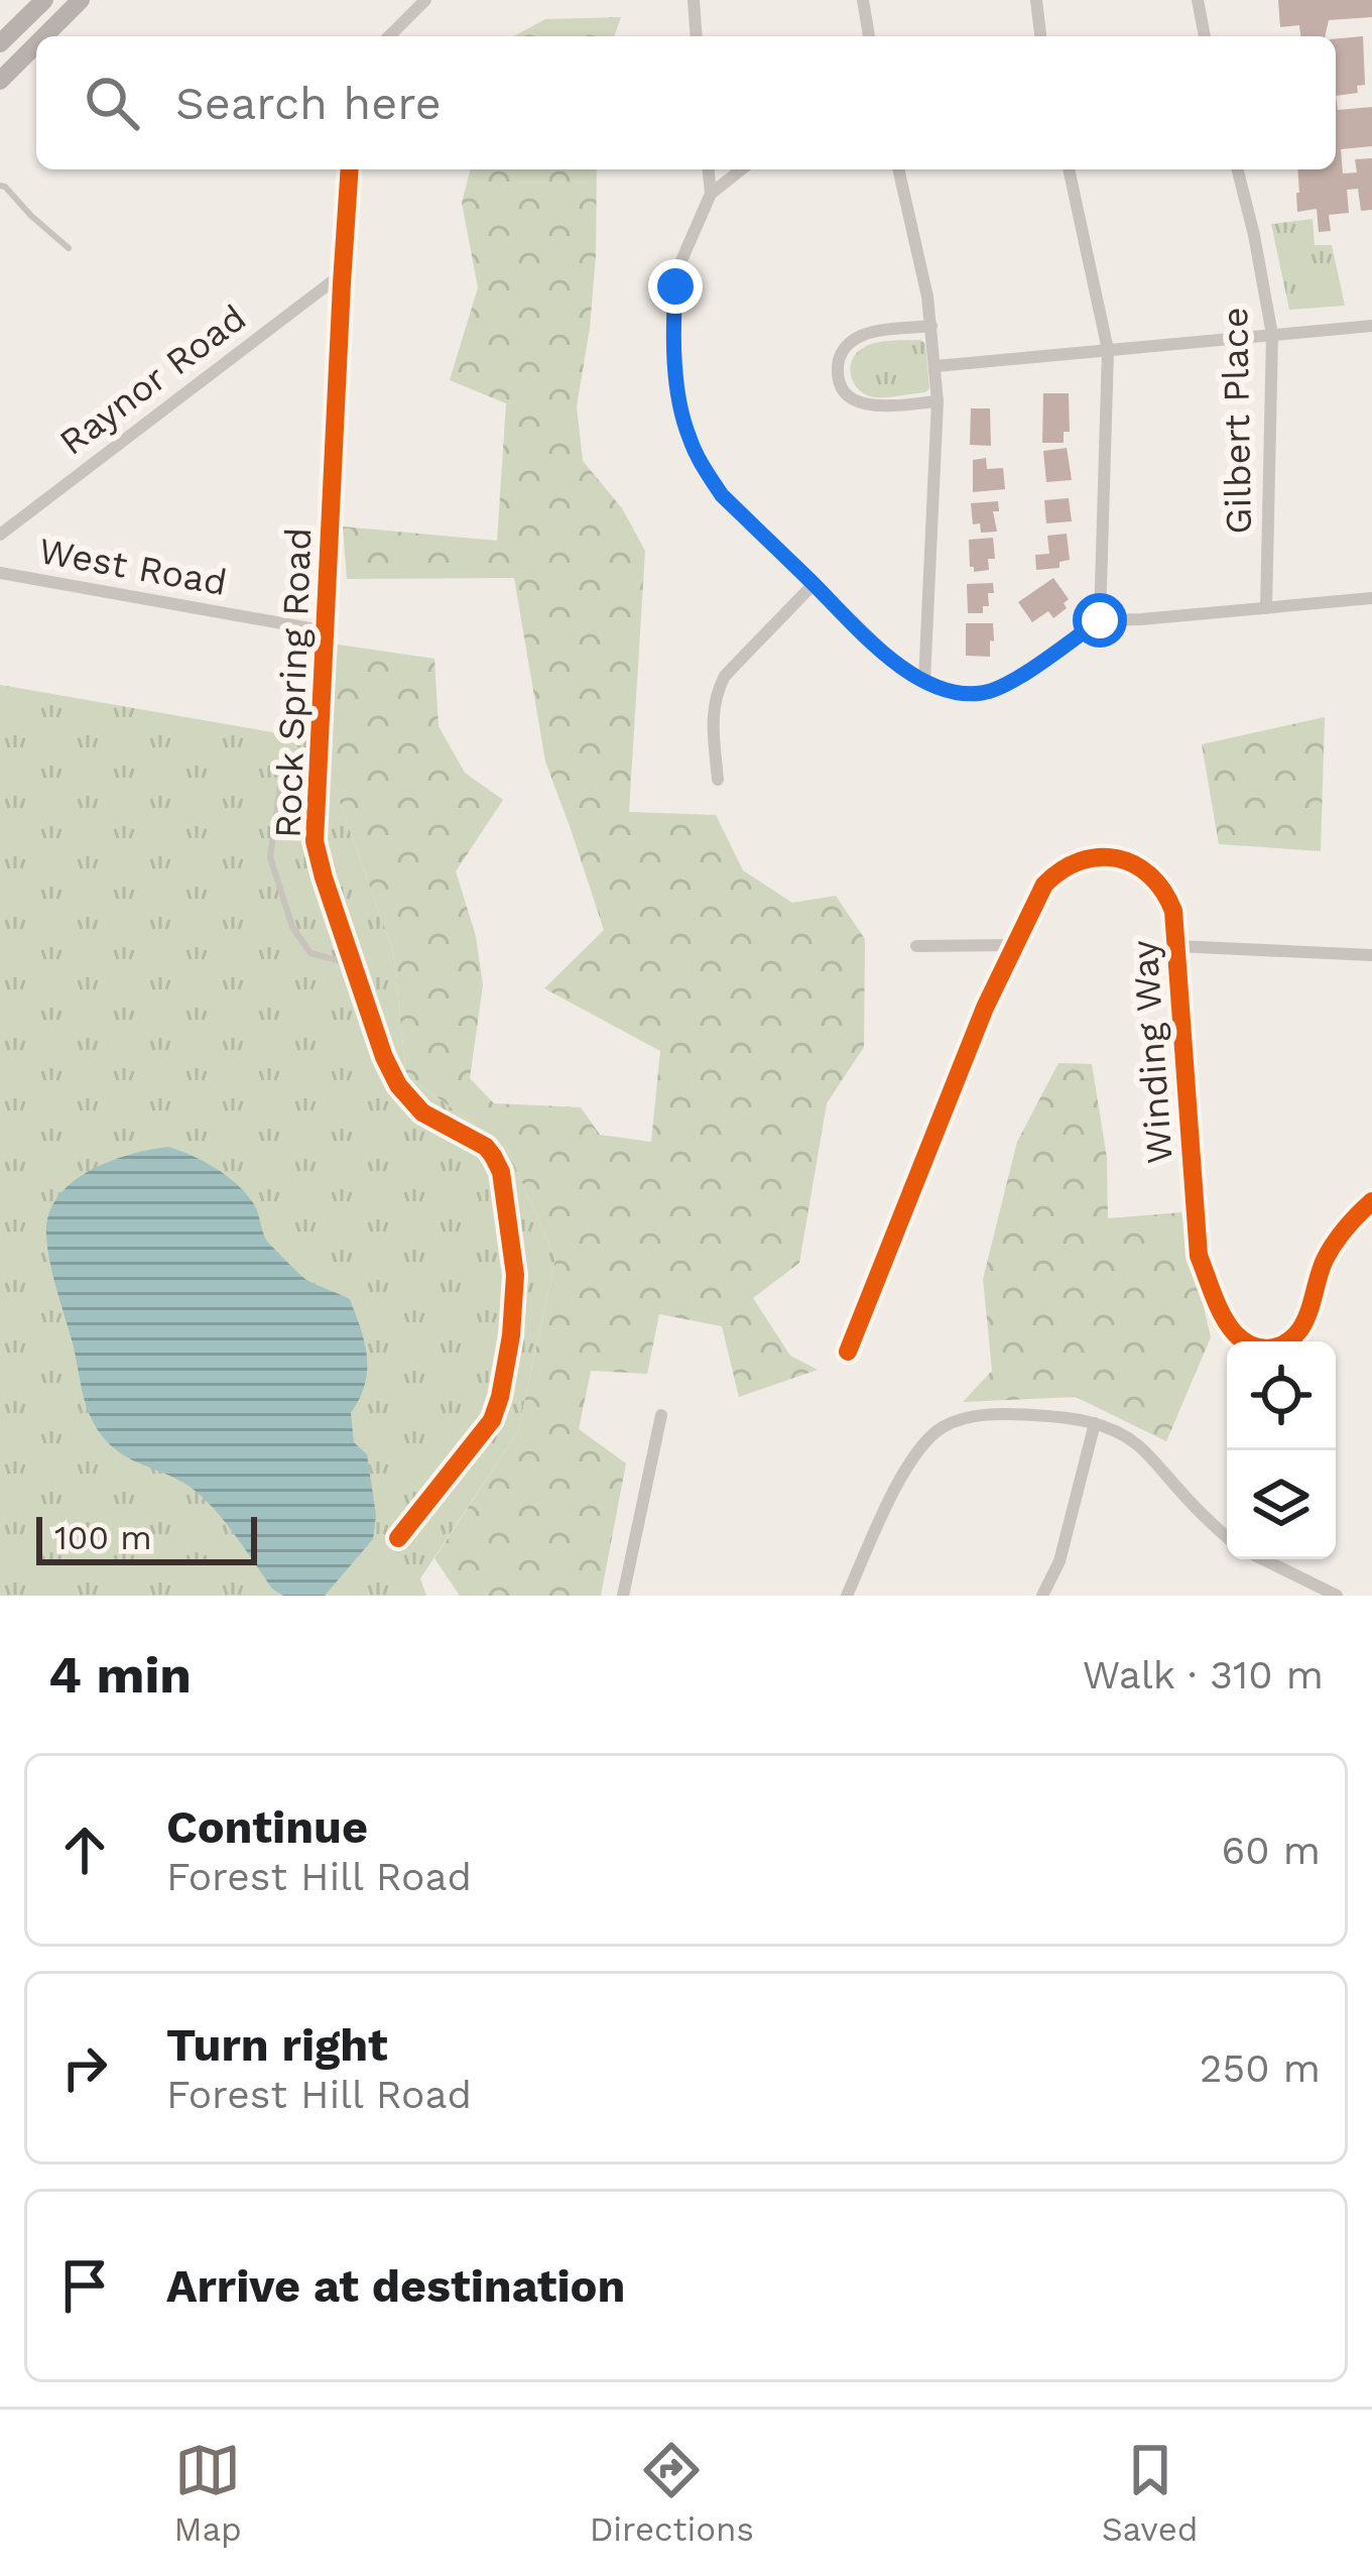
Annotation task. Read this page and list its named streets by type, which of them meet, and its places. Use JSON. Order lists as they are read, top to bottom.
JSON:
{
  "streets": {
    "street": [
      "Raynor Road",
      "Gilbert Place",
      "West Road",
      "Rock Spring Road",
      "Winding Way"
    ]
  },
  "crossings": [
    ["Raynor Road", "Rock Spring Road"],
    ["West Road", "Rock Spring Road"]
  ],
  "scale_bar": "100 m",
  "page": {
    "search": "Search here",
    "scale": "100 m",
    "heading": ["4 min", "Walk · 310 m"],
    "list": [
      ["Continue", "Forest Hill Road", "60 m"],
      ["Turn right", "Forest Hill Road", "250 m"],
      "Arrive at destination"
    ],
    "nav": ["Map", "Directions", "Saved"]
  }
}
